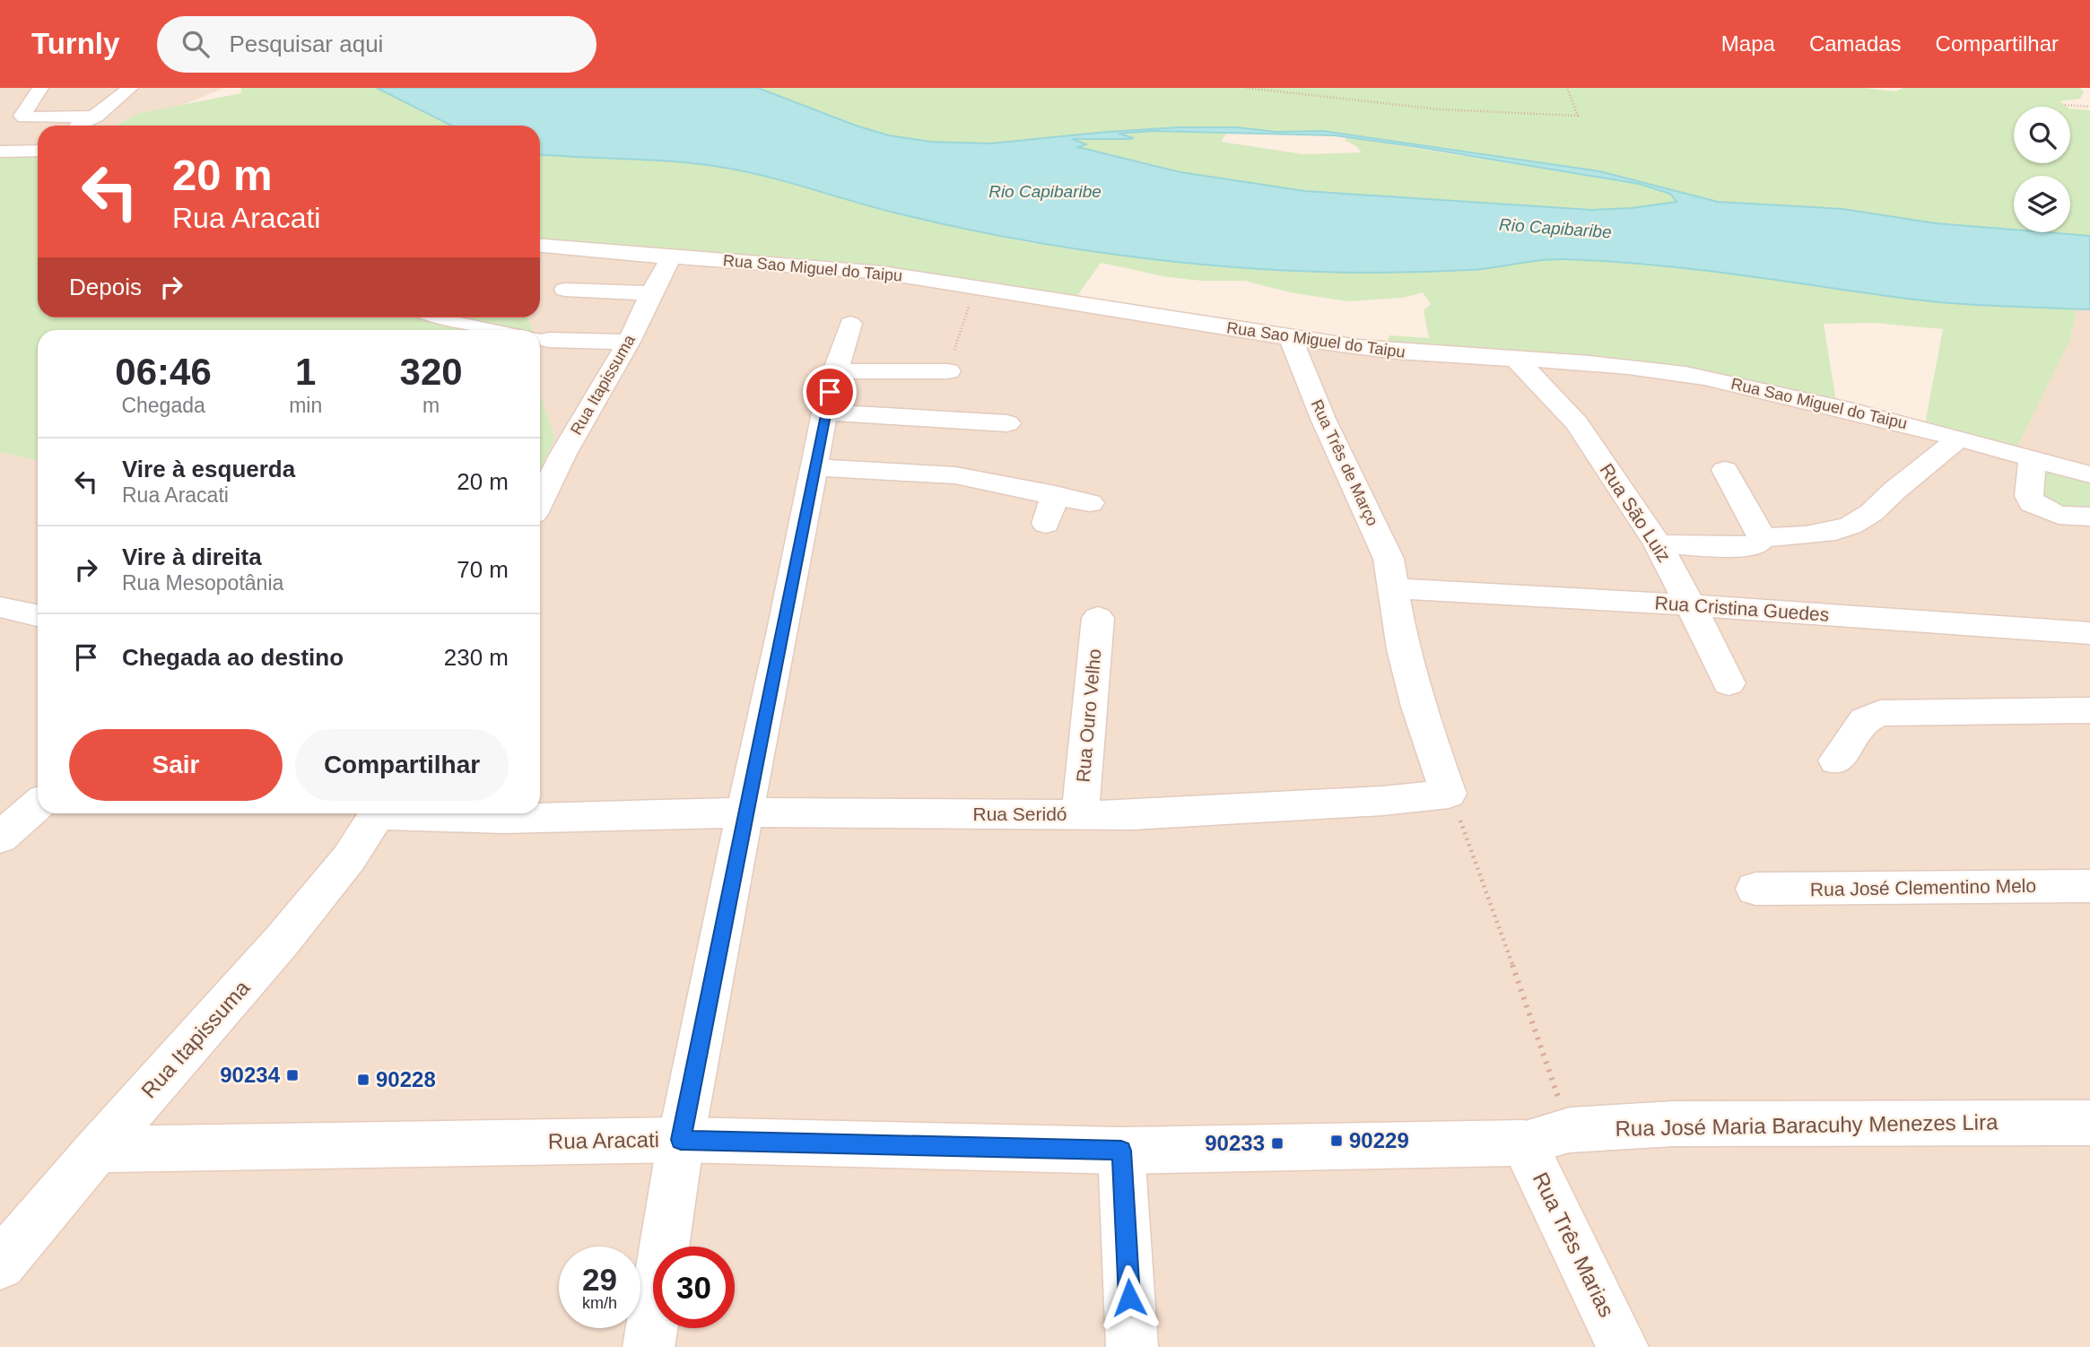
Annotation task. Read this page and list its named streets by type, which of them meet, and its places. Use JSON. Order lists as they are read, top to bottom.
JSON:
{
  "streets": {
    "street": [
      "Rua Sao Miguel do Taipu",
      "Rua Itapissuma",
      "Rua Três de Março",
      "Rua São Luiz",
      "Rua Cristina Guedes",
      "Rua Ouro Velho",
      "Rua Seridó",
      "Rua José Clementino Melo",
      "Rua José Maria Baracuhy Menezes Lira",
      "Rua Aracati",
      "Rua Três Marias"
    ]
  },
  "crossings": [
    ["Rua Sao Miguel do Taipu", "Rua Itapissuma"],
    ["Rua Sao Miguel do Taipu", "Rua Três de Março"],
    ["Rua Sao Miguel do Taipu", "Rua São Luiz"],
    ["Rua Itapissuma", "Rua Aracati"],
    ["Rua Três de Março", "Rua Cristina Guedes"],
    ["Rua São Luiz", "Rua Cristina Guedes"],
    ["Rua Ouro Velho", "Rua Seridó"],
    ["Rua José Maria Baracuhy Menezes Lira", "Rua Aracati"],
    ["Rua José Maria Baracuhy Menezes Lira", "Rua Três Marias"],
    ["Rua Aracati", "Rua Três Marias"]
  ],
  "water": ["Rio Capibaribe"],
  "places": {
    "transit": [
      "90234",
      "90228",
      "90229",
      "90233"
    ]
  },
  "page": {
    "header": "Turnly",
    "search": "Pesquisar aqui",
    "nav": ["Mapa", "Camadas", "Compartilhar"],
    "turn": ["20 m", "Rua Aracati"],
    "then": "Depois",
    "eta": [
      "06:46",
      "Chegada",
      "1",
      "min",
      "320",
      "m"
    ],
    "list": [
      {
        "name": "Vire à esquerda",
        "note": "Rua Aracati",
        "value": "20 m"
      },
      {
        "name": "Vire à direita",
        "note": "Rua Mesopotânia",
        "value": "70 m"
      },
      {
        "name": "Chegada ao destino",
        "value": "230 m"
      }
    ],
    "buttons": ["Sair", "Compartilhar"],
    "speed": "29 km/h",
    "limit": "30"
  }
}
